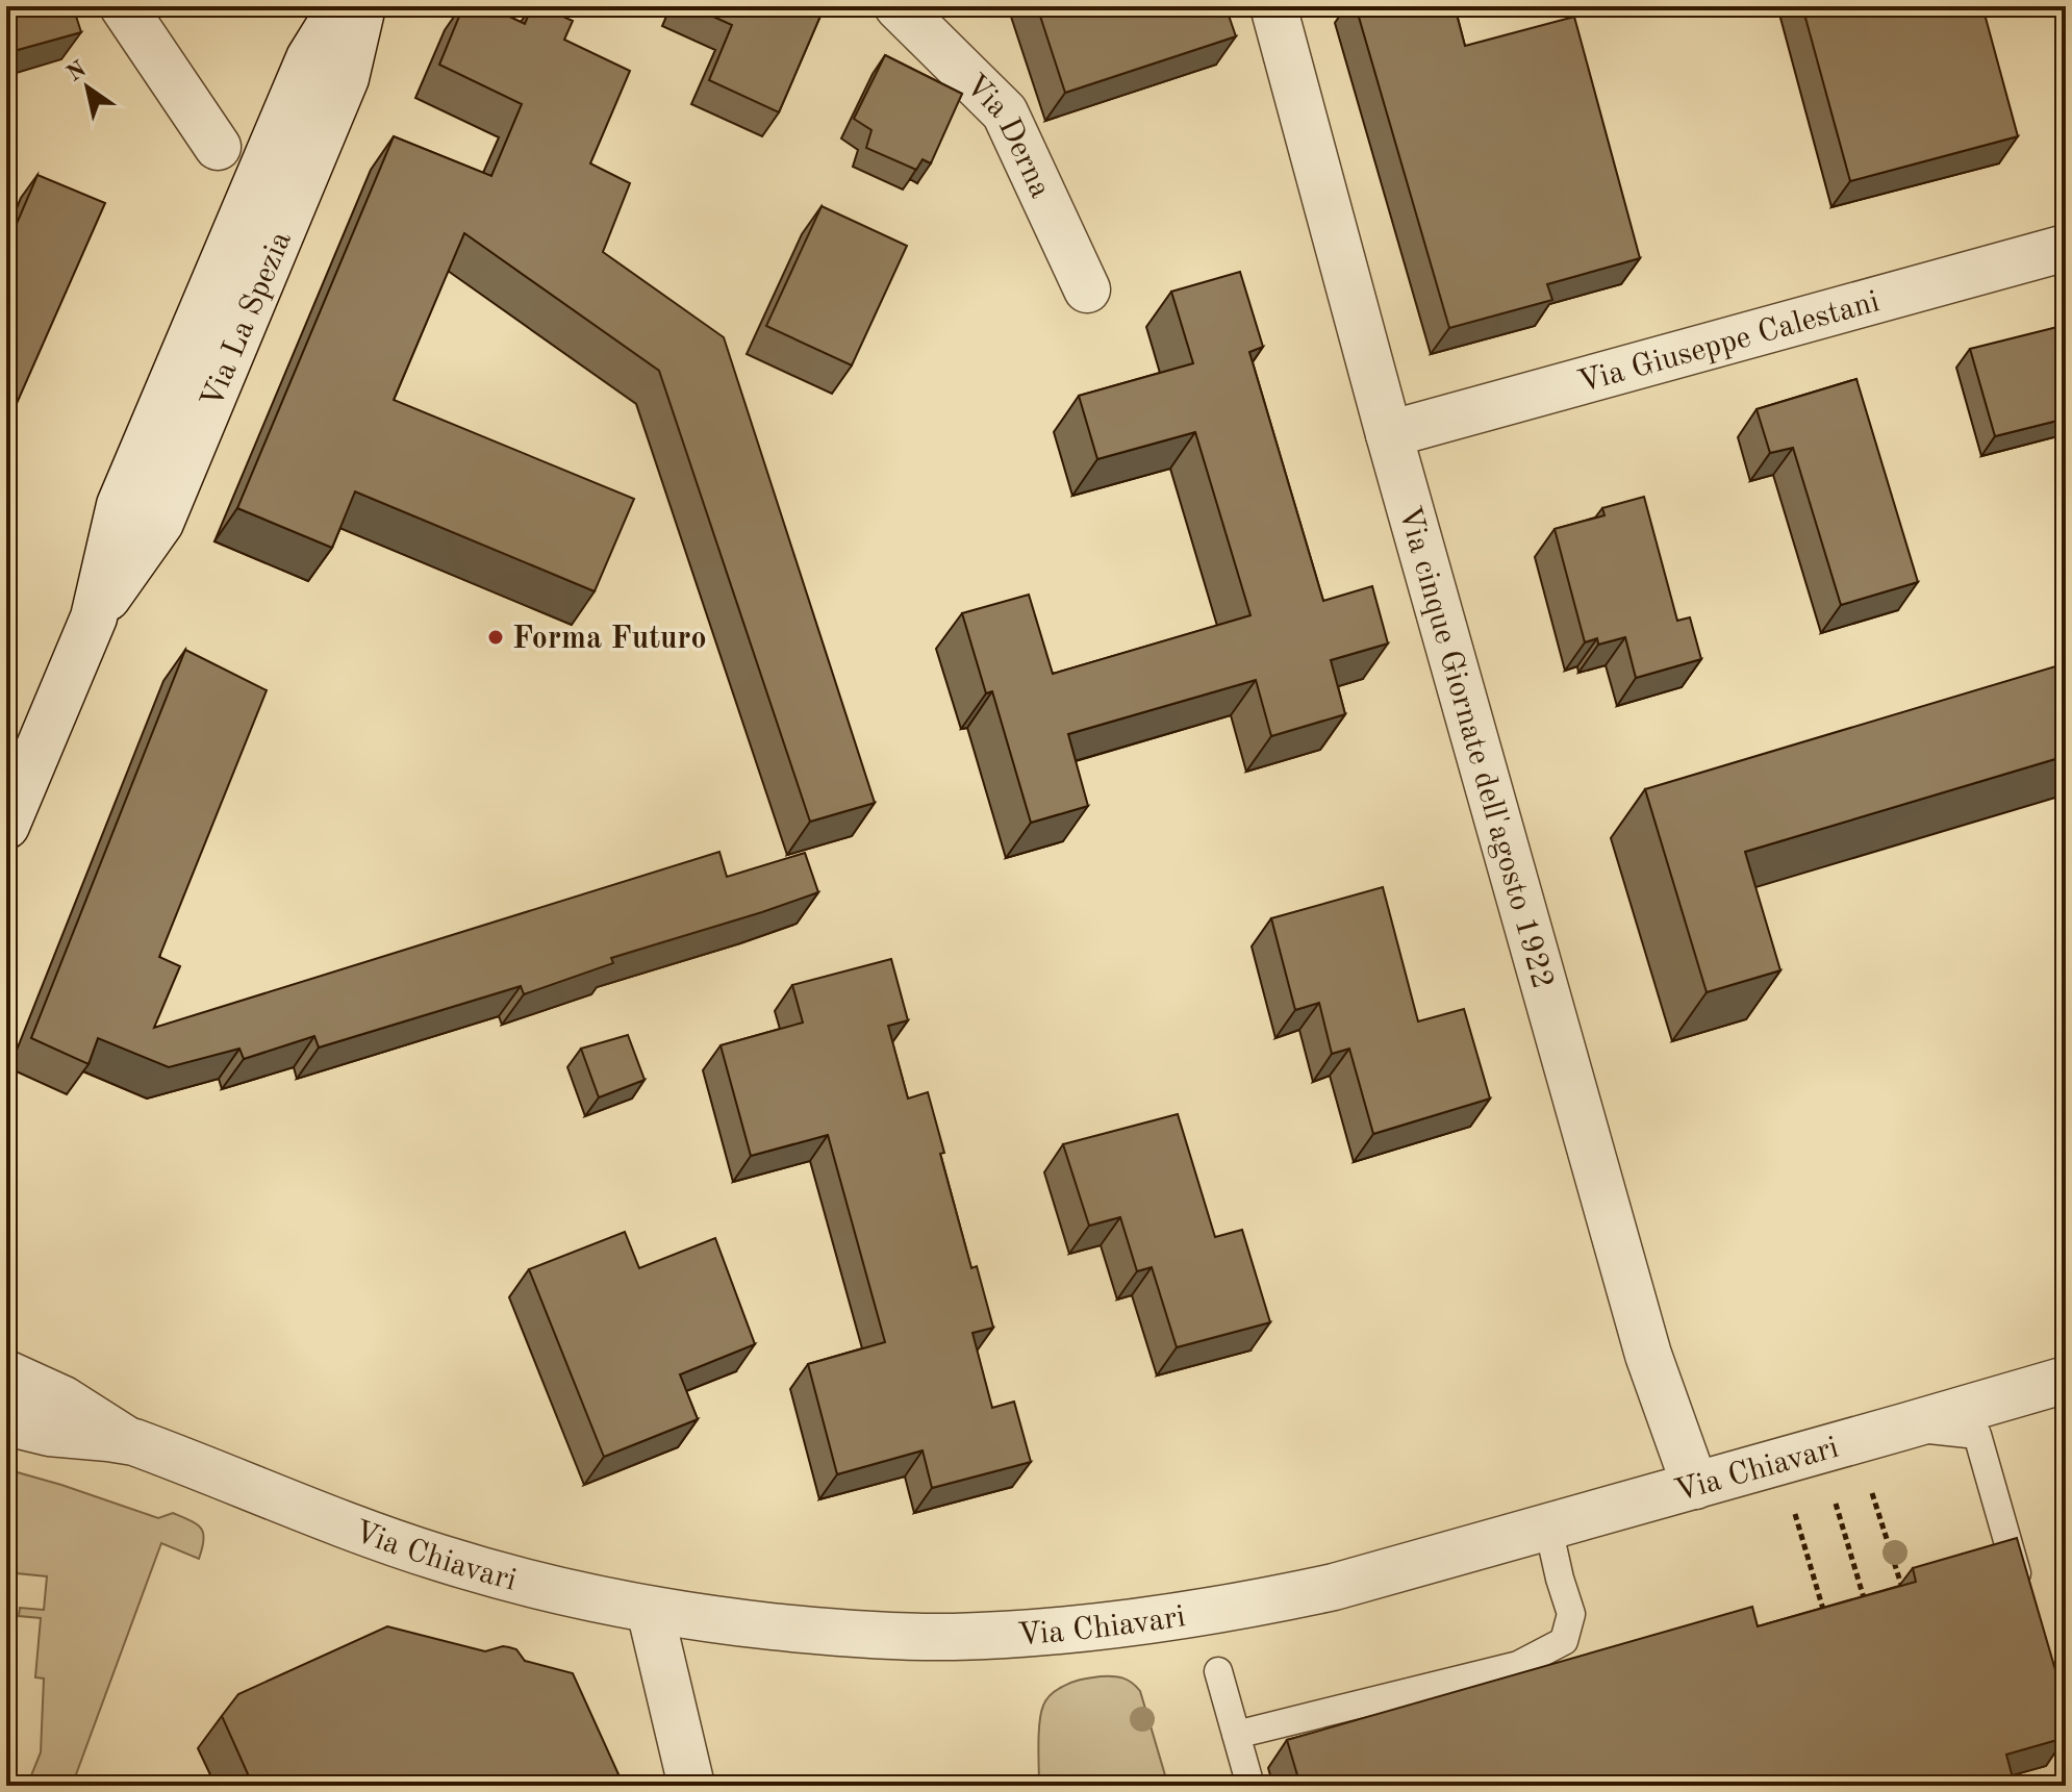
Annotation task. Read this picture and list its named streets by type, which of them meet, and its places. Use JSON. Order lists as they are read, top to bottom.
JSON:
{
  "streets": {
    "street": [
      "Via Derna",
      "Via La Spezia",
      "Via Giuseppe Calestani",
      "Via cinque Giornate dell'agosto 1922",
      "Via Chiavari"
    ]
  },
  "crossings": [
    ["Via Giuseppe Calestani", "Via cinque Giornate dell'agosto 1922"],
    ["Via cinque Giornate dell'agosto 1922", "Via Chiavari"]
  ],
  "places": ["Forma Futuro"],
  "north": "top left"
}
